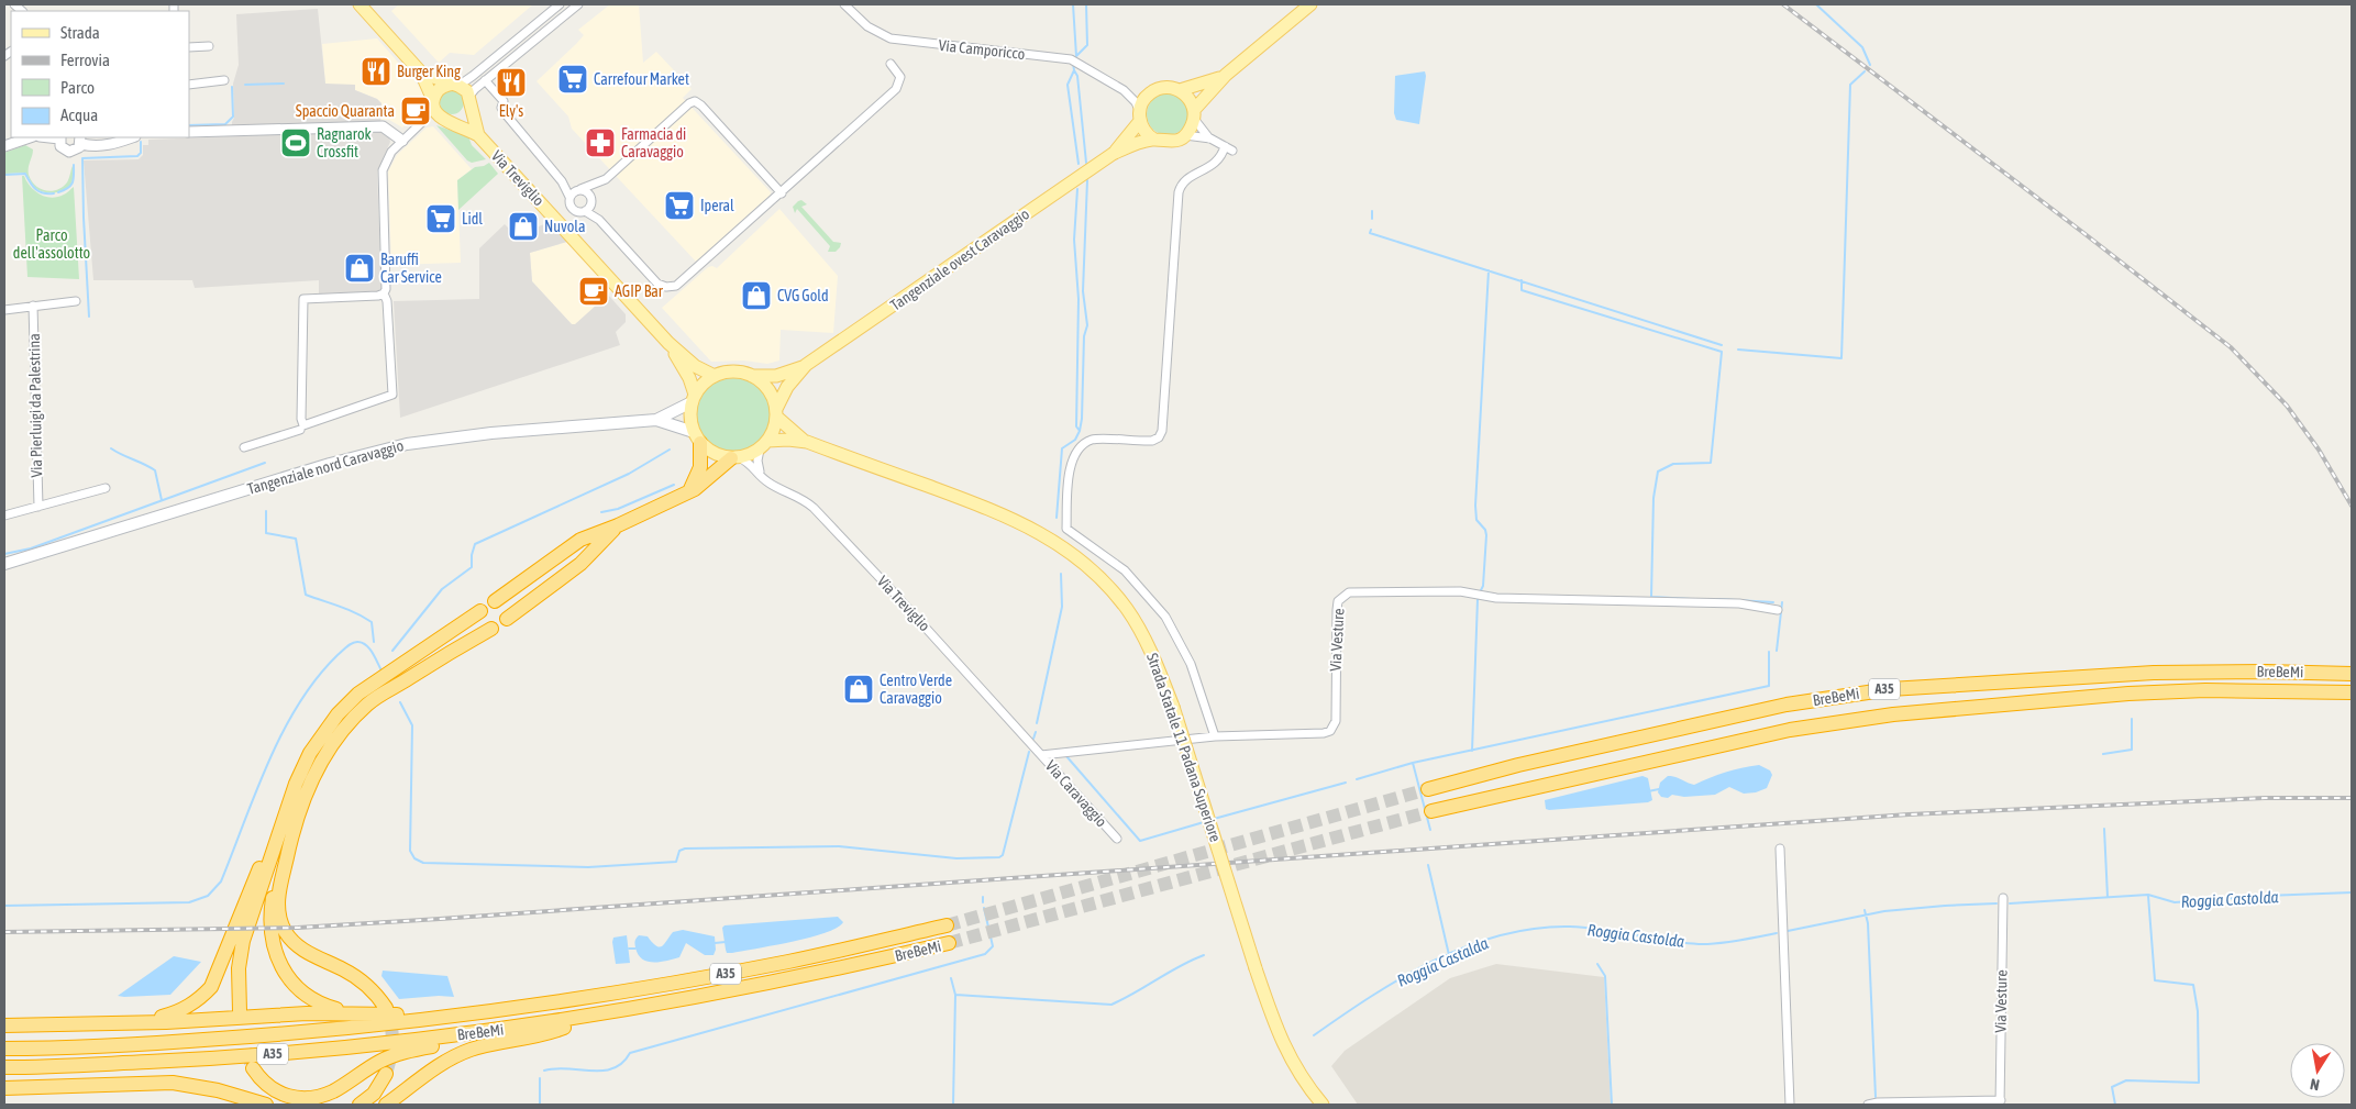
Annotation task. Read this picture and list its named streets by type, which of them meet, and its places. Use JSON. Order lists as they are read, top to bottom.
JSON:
{
  "streets": {
    "highway": ["BreBeMi", "A35"],
    "main road": [
      "Via Treviglio",
      "Tangenziale ovest Caravaggio",
      "Tangenziale nord Caravaggio",
      "Strada Statale 11 Padana Superiore"
    ],
    "street": [
      "Via Camporicco",
      "Via Pierluigi da Palestrina",
      "Via Vesture",
      "Via Caravaggio"
    ]
  },
  "crossings": [
    ["Via Camporicco", "Tangenziale ovest Caravaggio"],
    ["Via Treviglio", "Tangenziale ovest Caravaggio"],
    ["Via Treviglio", "Tangenziale nord Caravaggio"],
    ["Via Treviglio", "Via Vesture"],
    ["Via Treviglio", "Strada Statale 11 Padana Superiore"],
    ["Via Treviglio", "Via Caravaggio"],
    ["Tangenziale ovest Caravaggio", "Tangenziale nord Caravaggio"],
    ["Tangenziale ovest Caravaggio", "Strada Statale 11 Padana Superiore"],
    ["Tangenziale nord Caravaggio", "Strada Statale 11 Padana Superiore"],
    ["Via Vesture", "Via Caravaggio"]
  ],
  "water": ["Roggia Castolda", "Roggia Castalda"],
  "parks": ["Parco dell'assolotto"],
  "places": {
    "restaurant": ["Burger King", "Ely's"],
    "supermarket": ["Carrefour Market", "Iperal", "Lidl"],
    "cafe": ["Spaccio Quaranta", "AGIP Bar"],
    "sports": ["Ragnarok Crossfit"],
    "pharmacy": ["Farmacia di Caravaggio"],
    "shop": [
      "Nuvola",
      "Baruffi Car Service",
      "CVG Gold",
      "Centro Verde Caravaggio"
    ]
  },
  "legend": [
    "Strada",
    "Ferrovia",
    "Parco",
    "Acqua"
  ],
  "north": "bottom"
}
